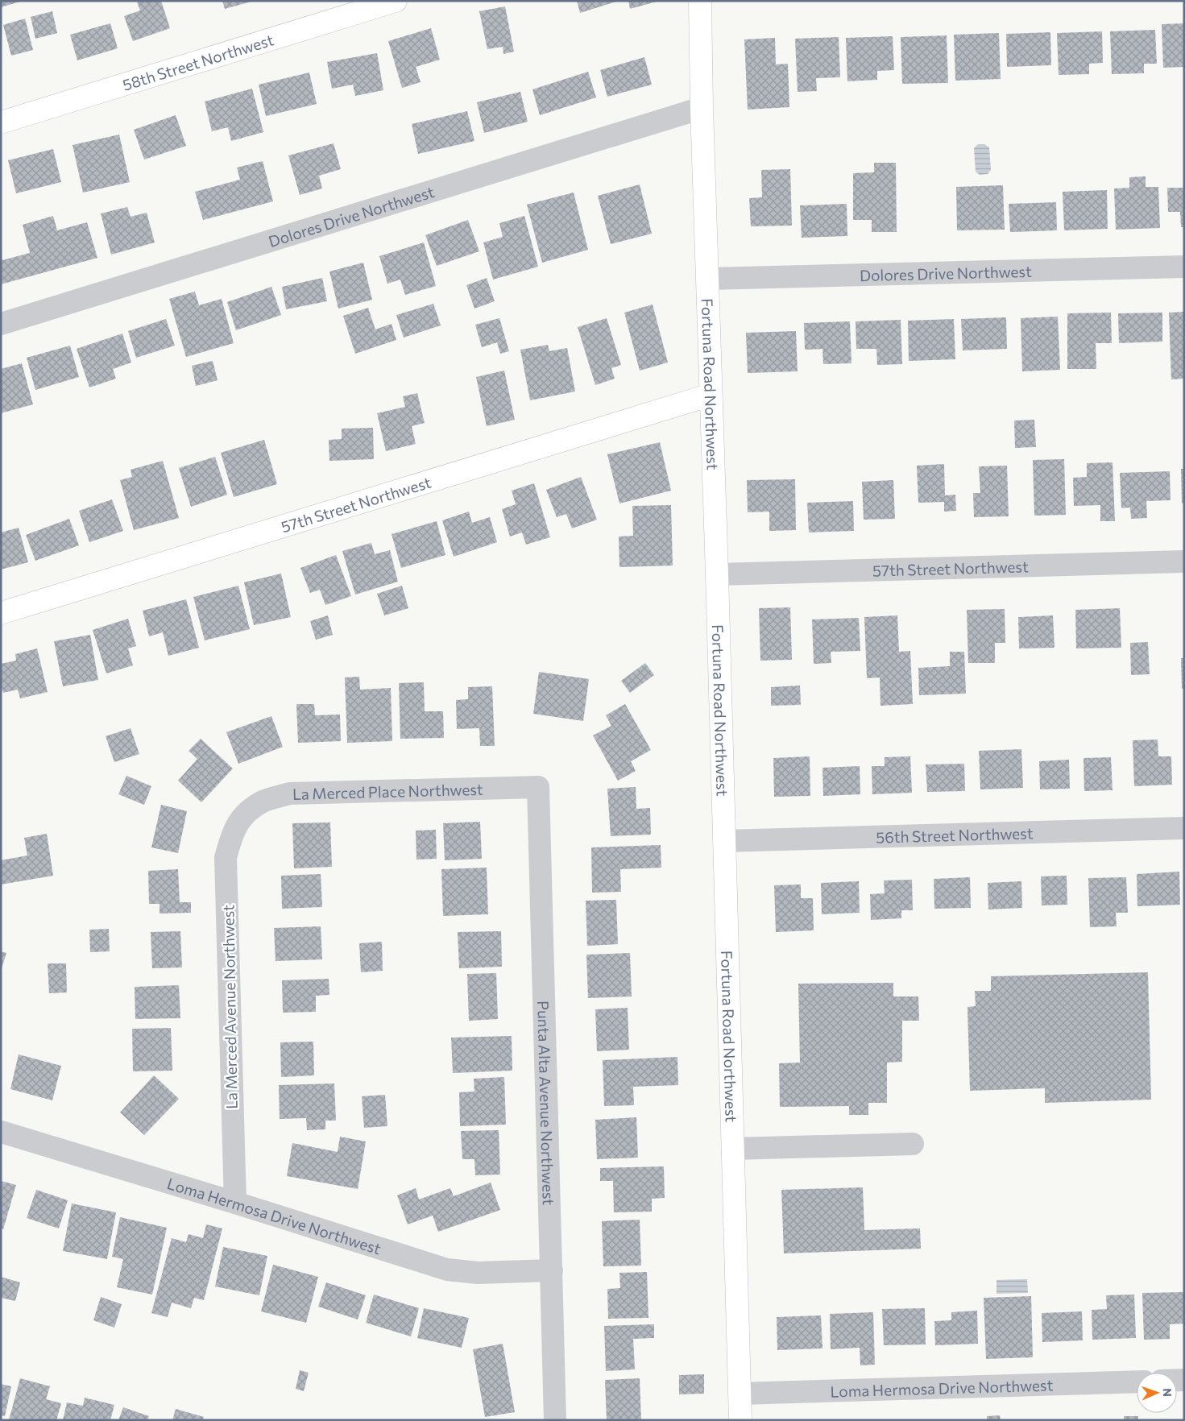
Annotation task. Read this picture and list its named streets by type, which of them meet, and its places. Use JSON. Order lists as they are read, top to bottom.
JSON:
{
  "streets": {
    "street": [
      "58th Street Northwest",
      "Dolores Drive Northwest",
      "Fortuna Road Northwest",
      "57th Street Northwest",
      "La Merced Place Northwest",
      "56th Street Northwest",
      "La Merced Avenue Northwest",
      "Punta Alta Avenue Northwest",
      "Loma Hermosa Drive Northwest"
    ]
  },
  "crossings": [
    ["Dolores Drive Northwest", "Fortuna Road Northwest"],
    ["Fortuna Road Northwest", "57th Street Northwest"],
    ["Fortuna Road Northwest", "56th Street Northwest"],
    ["Fortuna Road Northwest", "Loma Hermosa Drive Northwest"],
    ["La Merced Place Northwest", "La Merced Avenue Northwest"],
    ["La Merced Place Northwest", "Punta Alta Avenue Northwest"],
    ["La Merced Avenue Northwest", "Loma Hermosa Drive Northwest"],
    ["Punta Alta Avenue Northwest", "Loma Hermosa Drive Northwest"]
  ],
  "north": "right"
}
